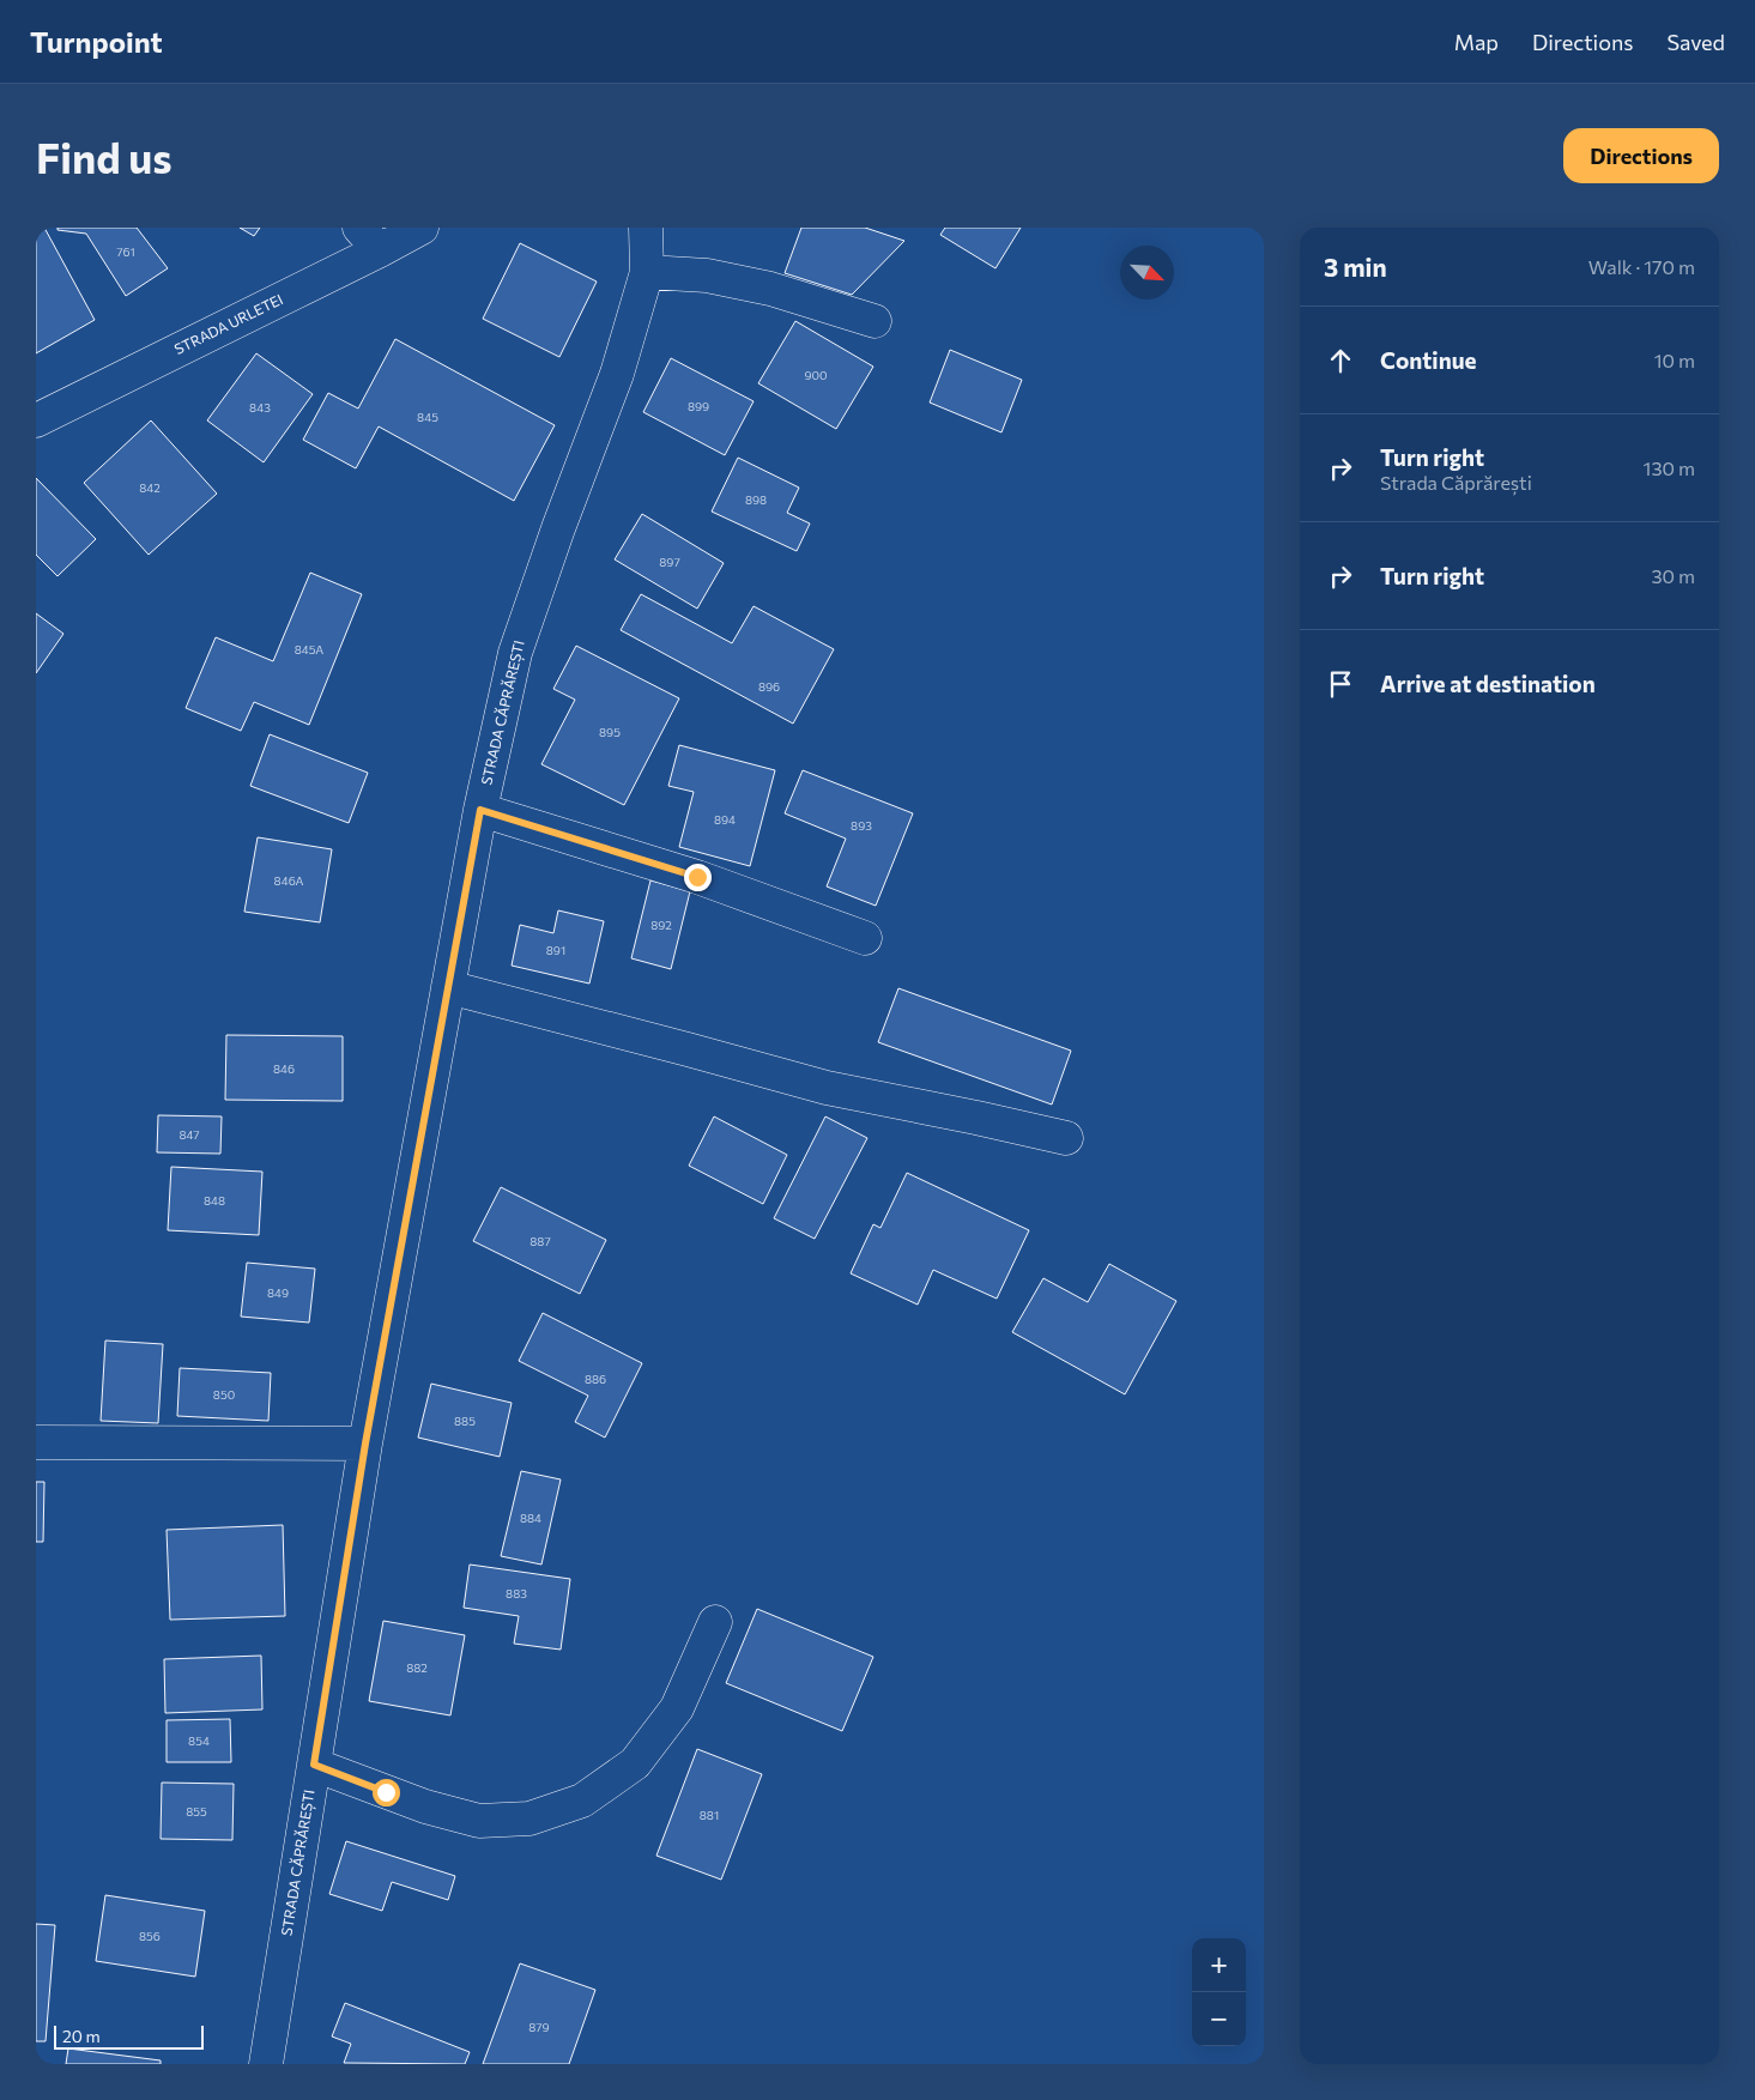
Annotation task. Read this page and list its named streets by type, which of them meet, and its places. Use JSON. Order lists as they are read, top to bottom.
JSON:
{
  "streets": {
    "street": ["STRADA URLETEI", "STRADA CĂPRĂREȘTI"]
  },
  "house_numbers": [
    "761",
    "900",
    "899",
    "843",
    "845",
    "842",
    "898",
    "897",
    "845A",
    "896",
    "895",
    "894",
    "893",
    "846A",
    "892",
    "891",
    "846",
    "847",
    "848",
    "887",
    "849",
    "886",
    "850",
    "885",
    "884",
    "883",
    "882",
    "854",
    "855",
    "881",
    "856",
    "879"
  ],
  "scale_bar": "20 m",
  "north": "bottom right",
  "page": {
    "header": "Turnpoint",
    "nav": ["Map", "Directions", "Saved"],
    "buttons": "Directions",
    "title": "Find us",
    "heading": ["3 min", "Walk · 170 m"],
    "list": [
      ["Continue", "10 m"],
      ["Turn right", "Strada Căprărești", "130 m"],
      ["Turn right", "30 m"],
      "Arrive at destination"
    ],
    "map_buttons": ["+", "−"],
    "scale": "20 m"
  }
}
